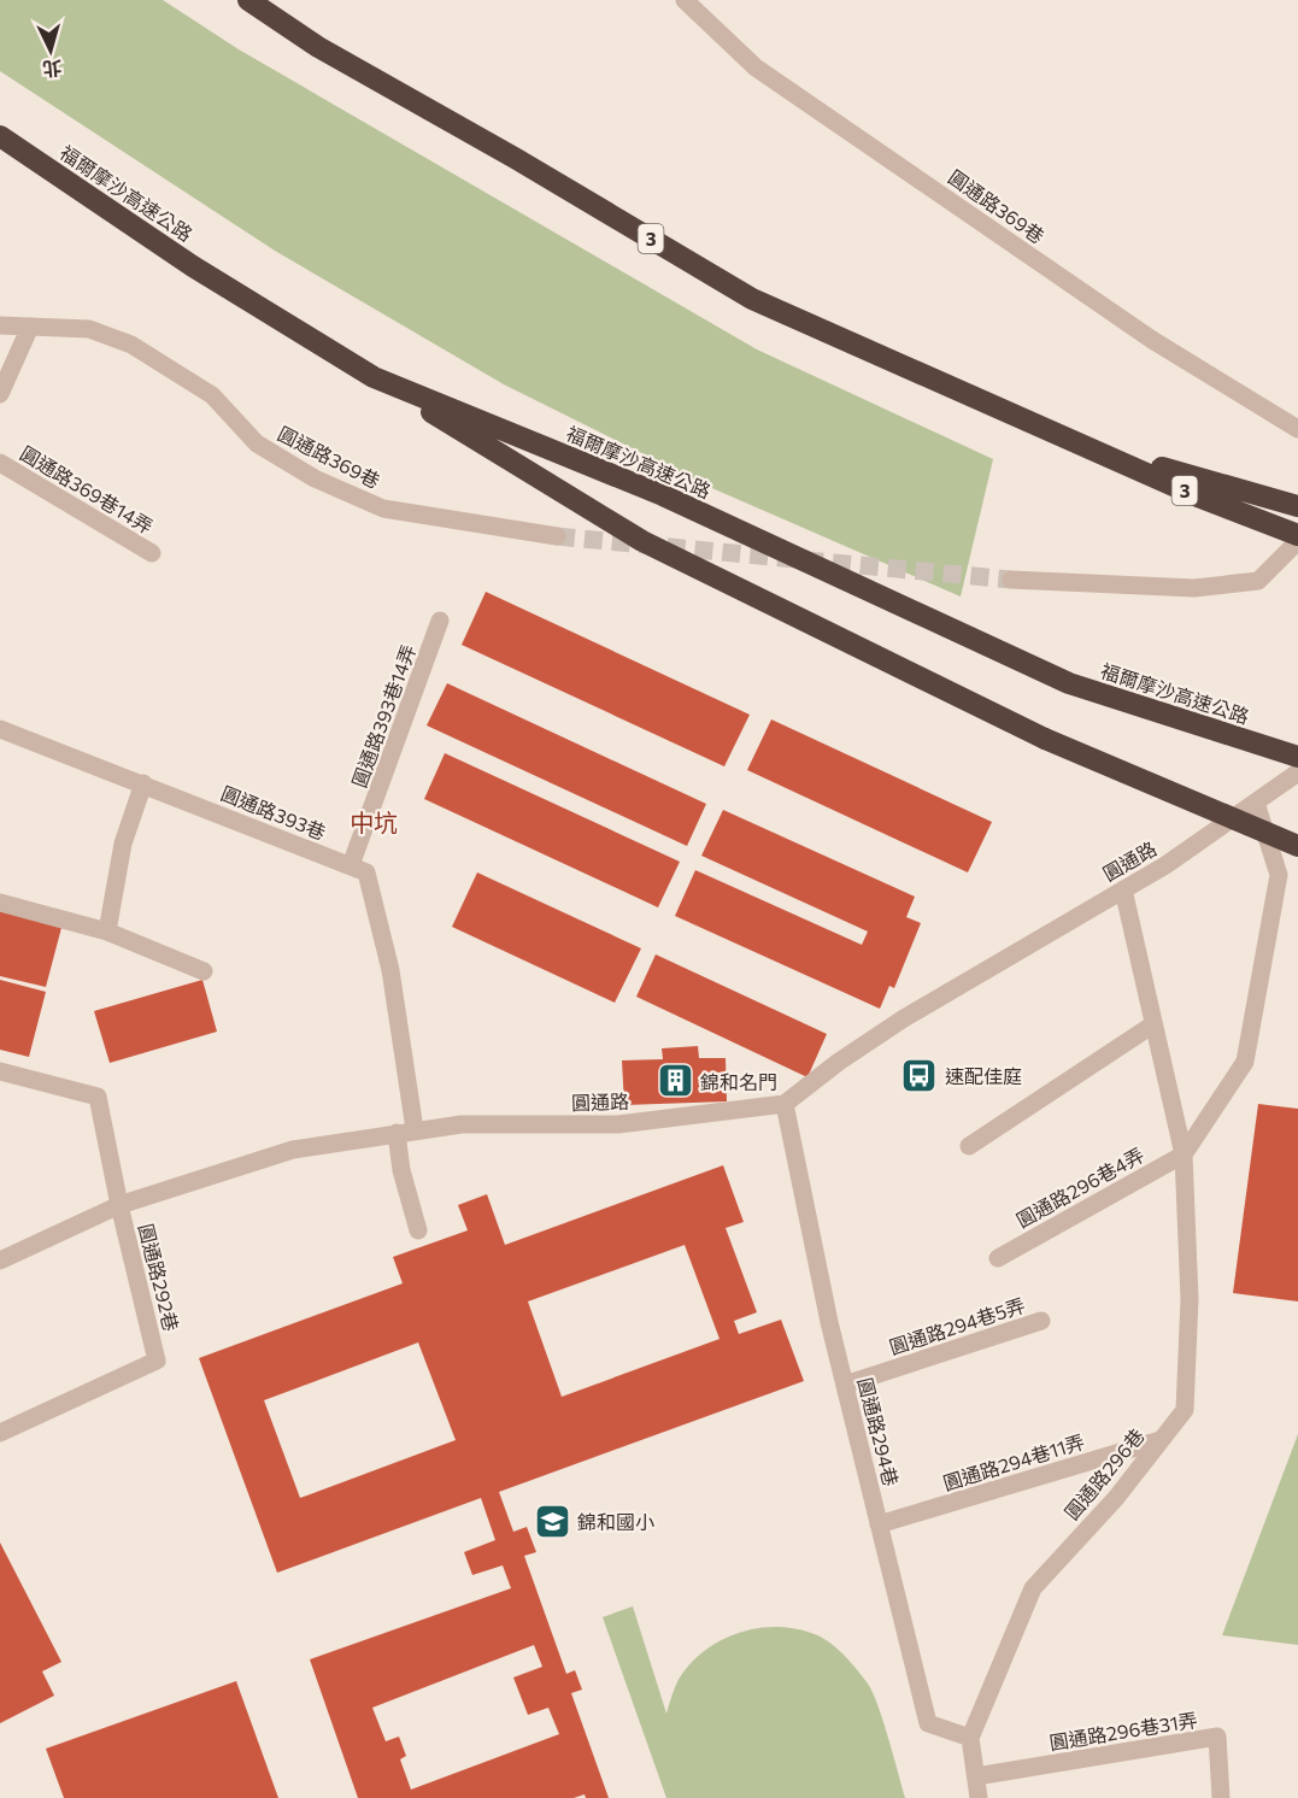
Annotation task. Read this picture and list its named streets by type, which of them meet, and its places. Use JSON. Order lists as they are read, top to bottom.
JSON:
{
  "streets": {
    "highway": ["福爾摩沙高速公路", "3"],
    "street": [
      "圓通路369巷",
      "圓通路369巷14弄",
      "圓通路393巷14弄",
      "圓通路393巷",
      "圓通路",
      "圓通路296巷4弄",
      "圓通路292巷",
      "圓通路294巷5弄",
      "圓通路294巷",
      "圓通路294巷11弄",
      "圓通路296巷",
      "圓通路296巷31弄"
    ]
  },
  "crossings": [
    ["圓通路393巷14弄", "圓通路393巷"],
    ["圓通路393巷", "圓通路"],
    ["圓通路", "圓通路292巷"],
    ["圓通路", "圓通路294巷"],
    ["圓通路", "圓通路296巷"],
    ["圓通路296巷4弄", "圓通路296巷"],
    ["圓通路294巷5弄", "圓通路294巷"],
    ["圓通路294巷", "圓通路294巷11弄"],
    ["圓通路294巷", "圓通路296巷"],
    ["圓通路294巷11弄", "圓通路296巷"]
  ],
  "districts": ["中坑"],
  "places": {
    "bus stop": ["速配佳庭"],
    "building": ["錦和名門"],
    "school or university": ["錦和國小"]
  },
  "north": "bottom"
}
